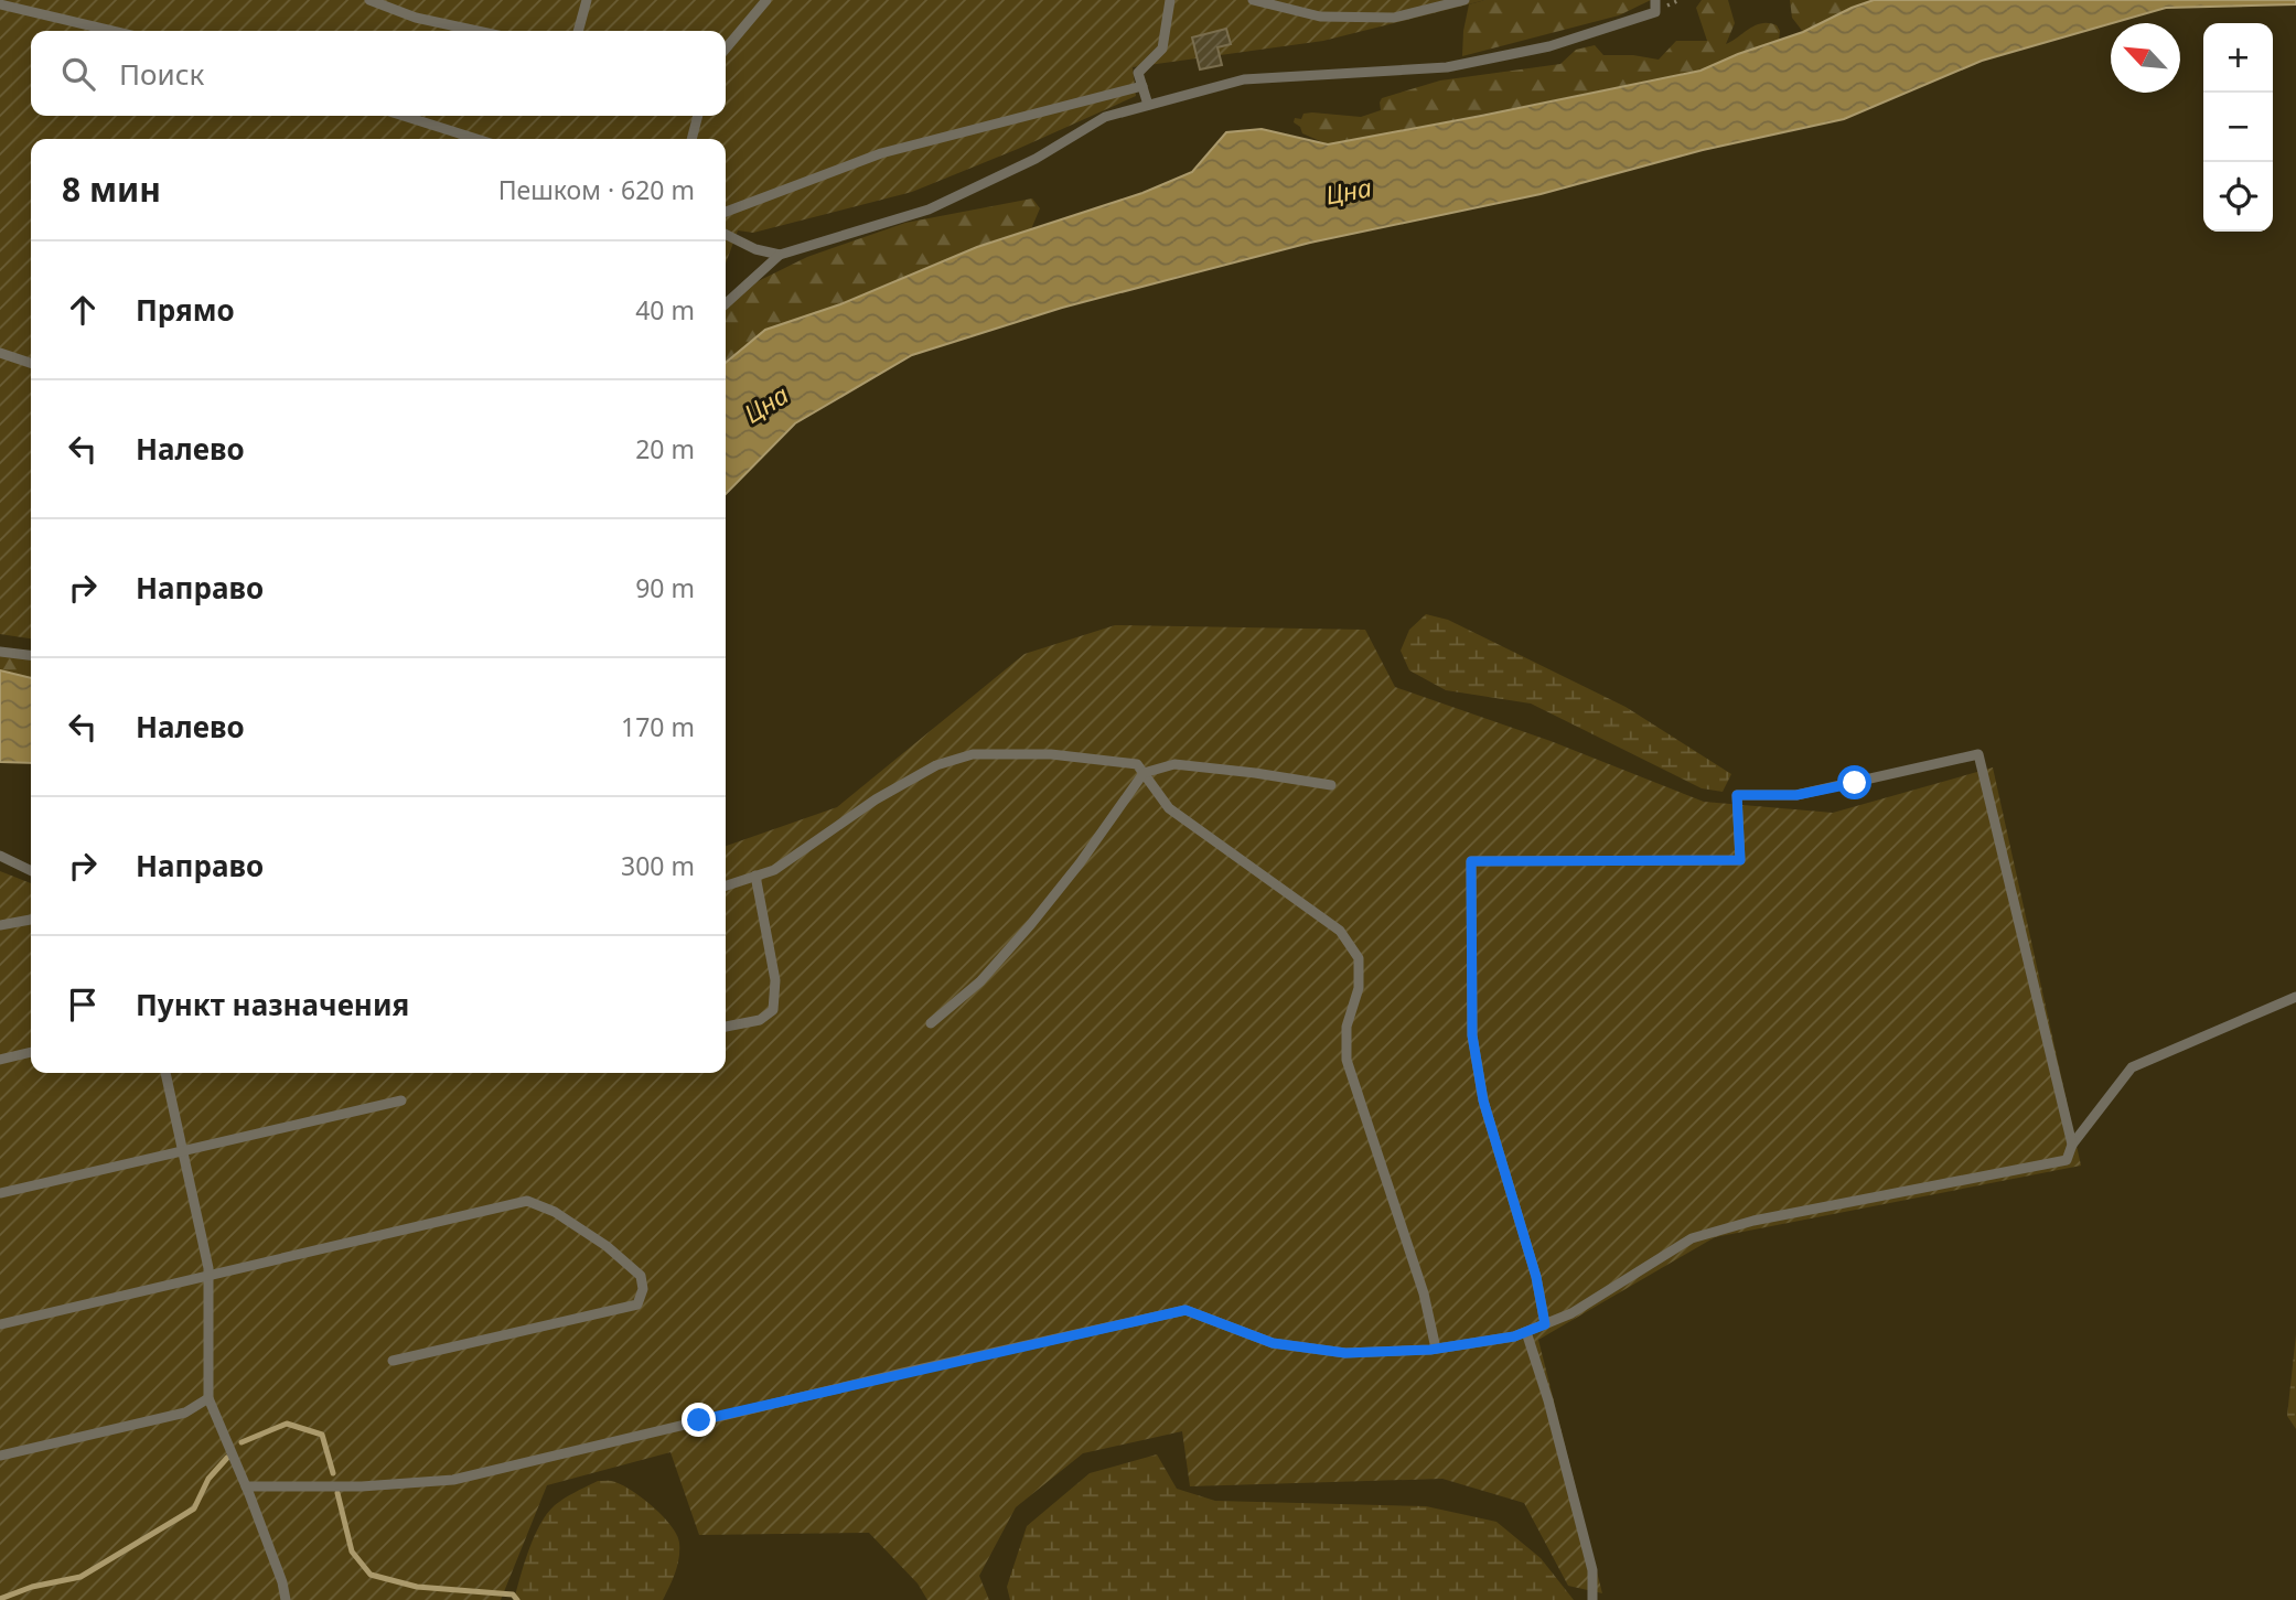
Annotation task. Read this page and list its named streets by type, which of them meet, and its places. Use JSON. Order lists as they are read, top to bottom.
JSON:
{
  "water": ["Цна"],
  "north": "top left",
  "page": {
    "map_buttons": ["+", "−"],
    "search": "Поиск",
    "heading": ["8 мин", "Пешком · 620 m"],
    "list": [
      ["Прямо", "40 m"],
      ["Налево", "20 m"],
      ["Направо", "90 m"],
      ["Налево", "170 m"],
      ["Направо", "300 m"],
      "Пункт назначения"
    ]
  }
}
